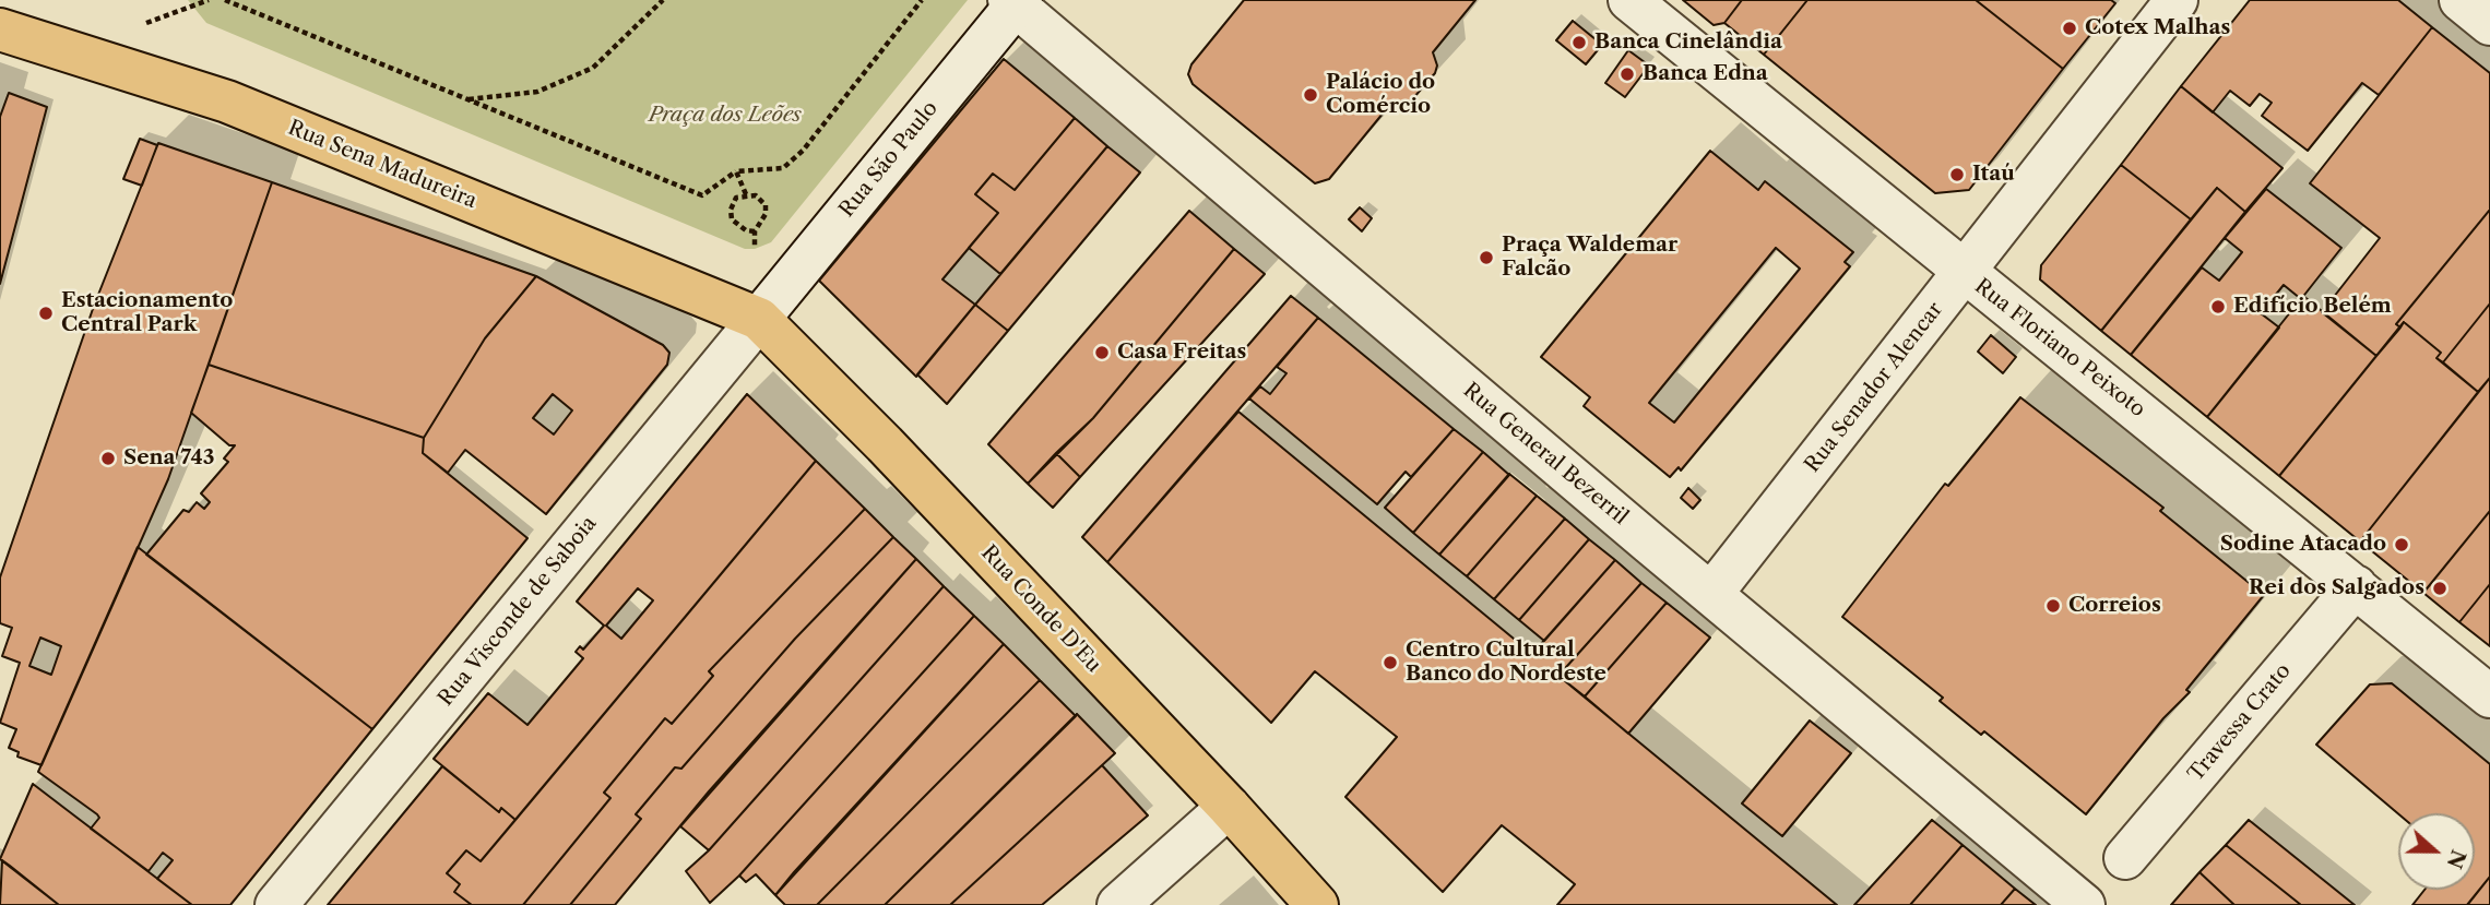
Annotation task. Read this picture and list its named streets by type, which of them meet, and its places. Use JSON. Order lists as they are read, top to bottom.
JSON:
{
  "streets": {
    "main road": ["Rua Sena Madureira", "Rua Conde D'Eu"],
    "street": [
      "Rua São Paulo",
      "Rua Floriano Peixoto",
      "Rua Senador Alencar",
      "Rua General Bezerril",
      "Rua Visconde de Saboia",
      "Travessa Crato"
    ]
  },
  "crossings": [
    ["Rua São Paulo", "Rua Sena Madureira"],
    ["Rua São Paulo", "Rua General Bezerril"],
    ["Rua São Paulo", "Rua Conde D'Eu"],
    ["Rua São Paulo", "Rua Visconde de Saboia"],
    ["Rua Sena Madureira", "Rua Conde D'Eu"],
    ["Rua Sena Madureira", "Rua Visconde de Saboia"],
    ["Rua Floriano Peixoto", "Rua Senador Alencar"],
    ["Rua Floriano Peixoto", "Travessa Crato"],
    ["Rua Senador Alencar", "Rua General Bezerril"],
    ["Rua Conde D'Eu", "Rua Visconde de Saboia"]
  ],
  "parks": ["Praça dos Leões"],
  "places": [
    "Cotex Malhas",
    "Banca Cinelândia",
    "Banca Edna",
    "Palácio do Comércio",
    "Itaú",
    "Praça Waldemar Falcão",
    "Edifício Belém",
    "Estacionamento Central Park",
    "Casa Freitas",
    "Sena 743",
    "Sodine Atacado",
    "Rei dos Salgados",
    "Correios",
    "Centro Cultural Banco do Nordeste"
  ],
  "north": "right"
}
